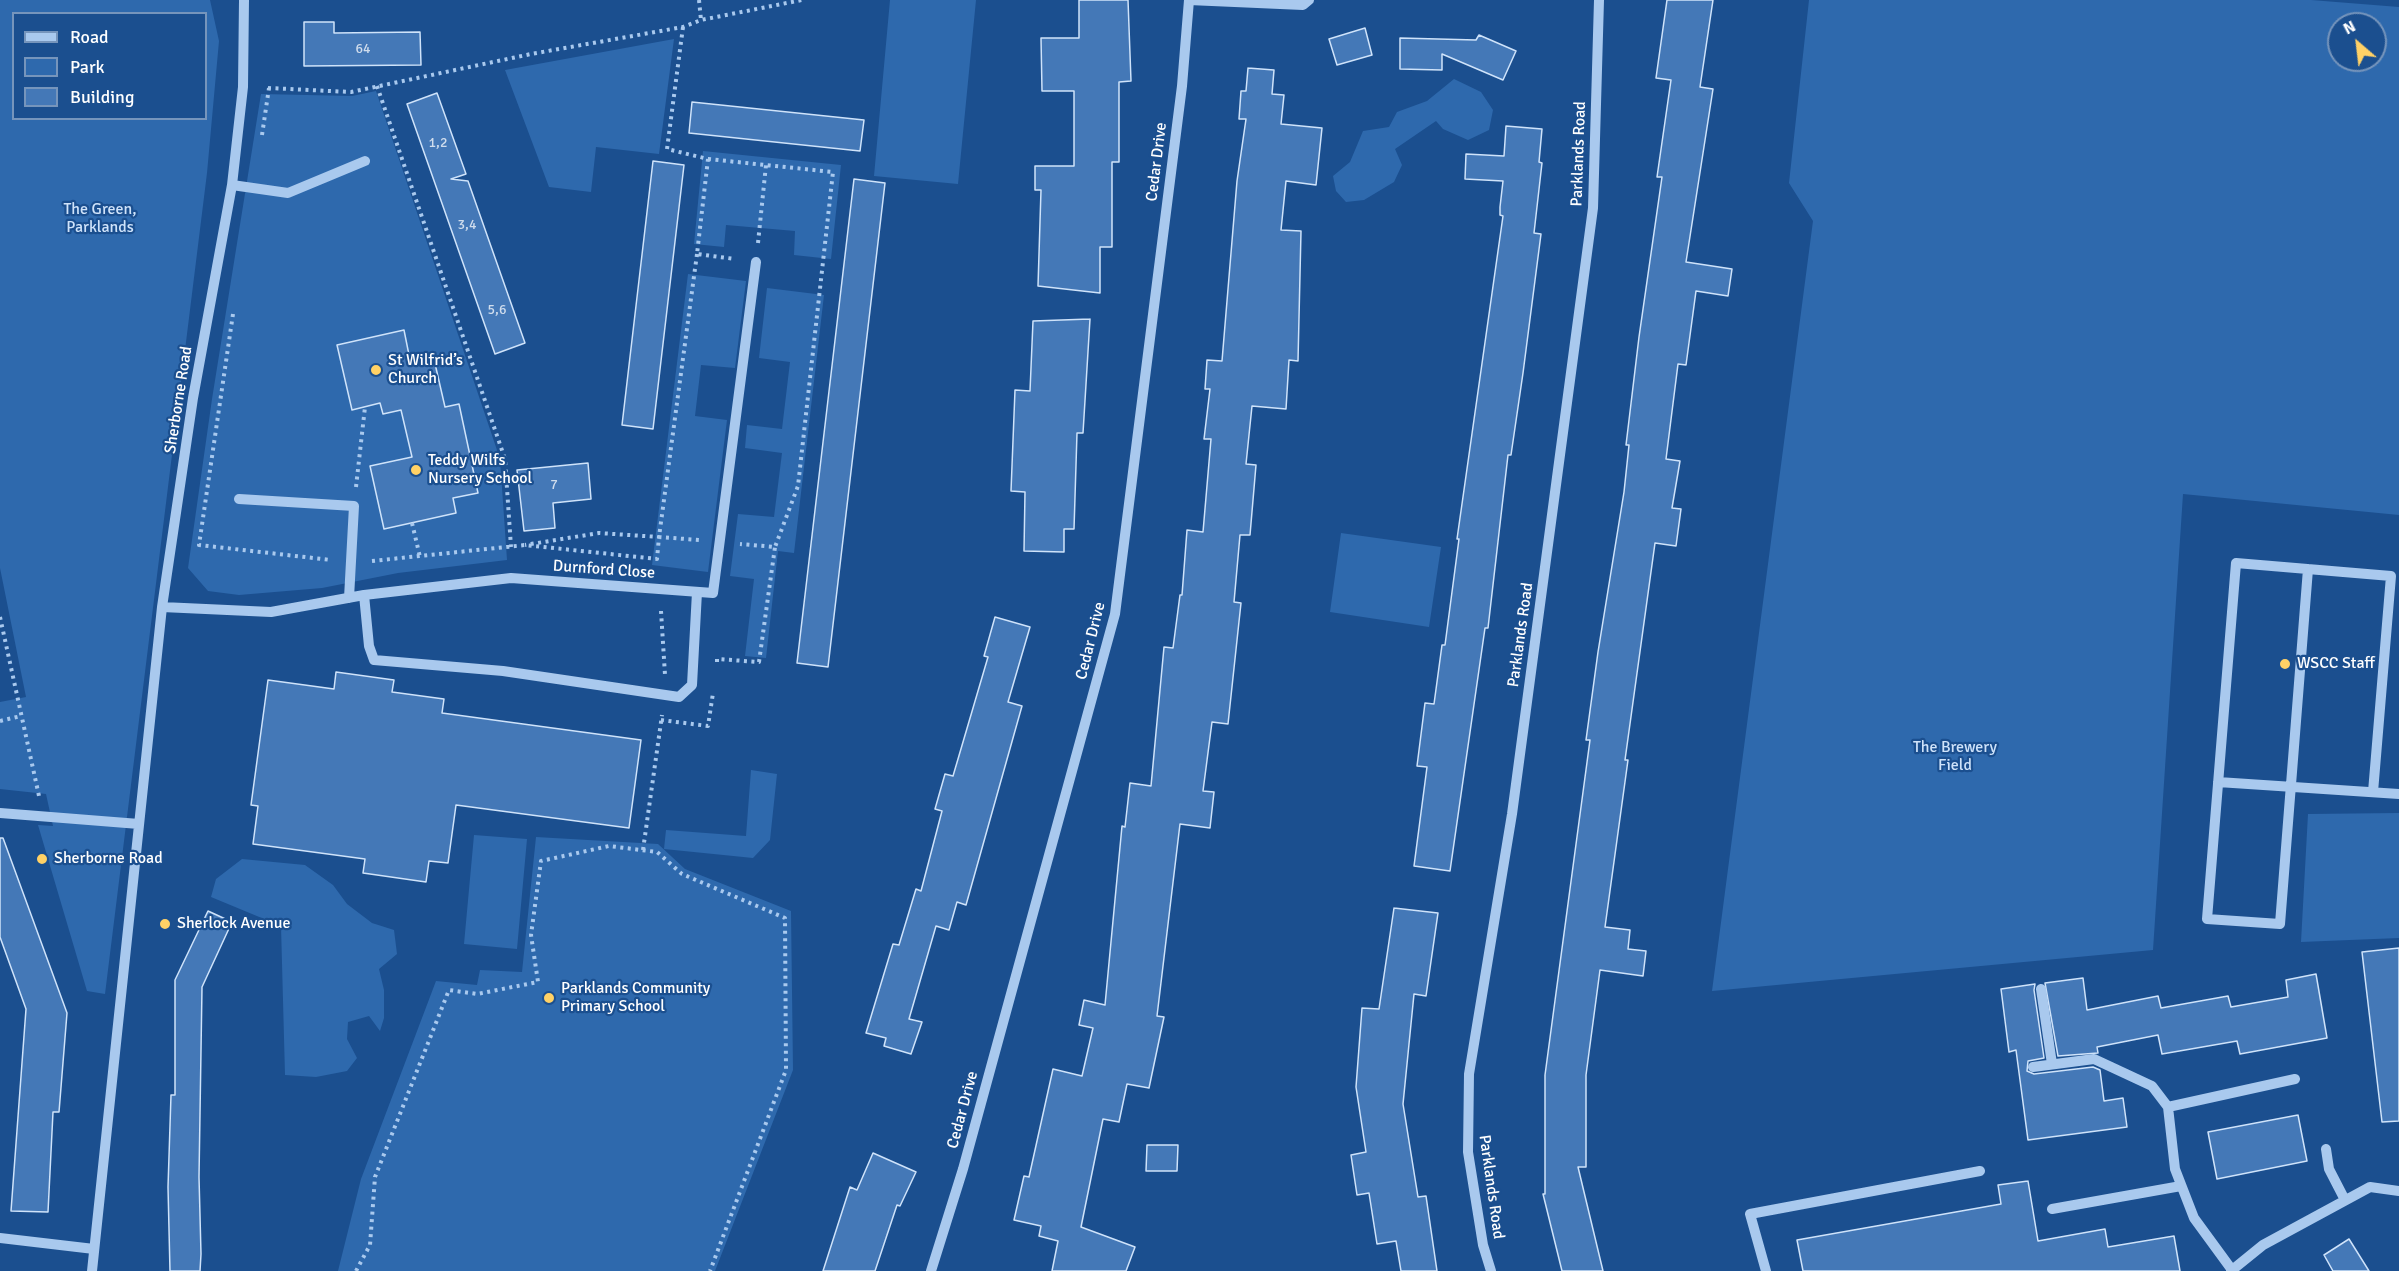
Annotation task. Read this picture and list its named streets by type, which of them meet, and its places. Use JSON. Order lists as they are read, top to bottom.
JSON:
{
  "streets": {
    "street": [
      "Parklands Road",
      "Cedar Drive",
      "Sherborne Road",
      "Durnford Close"
    ]
  },
  "crossings": [
    ["Sherborne Road", "Durnford Close"]
  ],
  "parks": ["The Green, Parklands", "The Brewery Field"],
  "places": [
    "St Wilfrid’s Church",
    "Teddy Wilfs Nursery School",
    "WSCC Staff",
    "Sherborne Road",
    "Sherlock Avenue",
    "Parklands Community Primary School"
  ],
  "house_numbers": [
    "64",
    "1,2",
    "3,4",
    "5,6",
    "7"
  ],
  "legend": ["Road", "Park", "Building"],
  "north": "top left"
}
